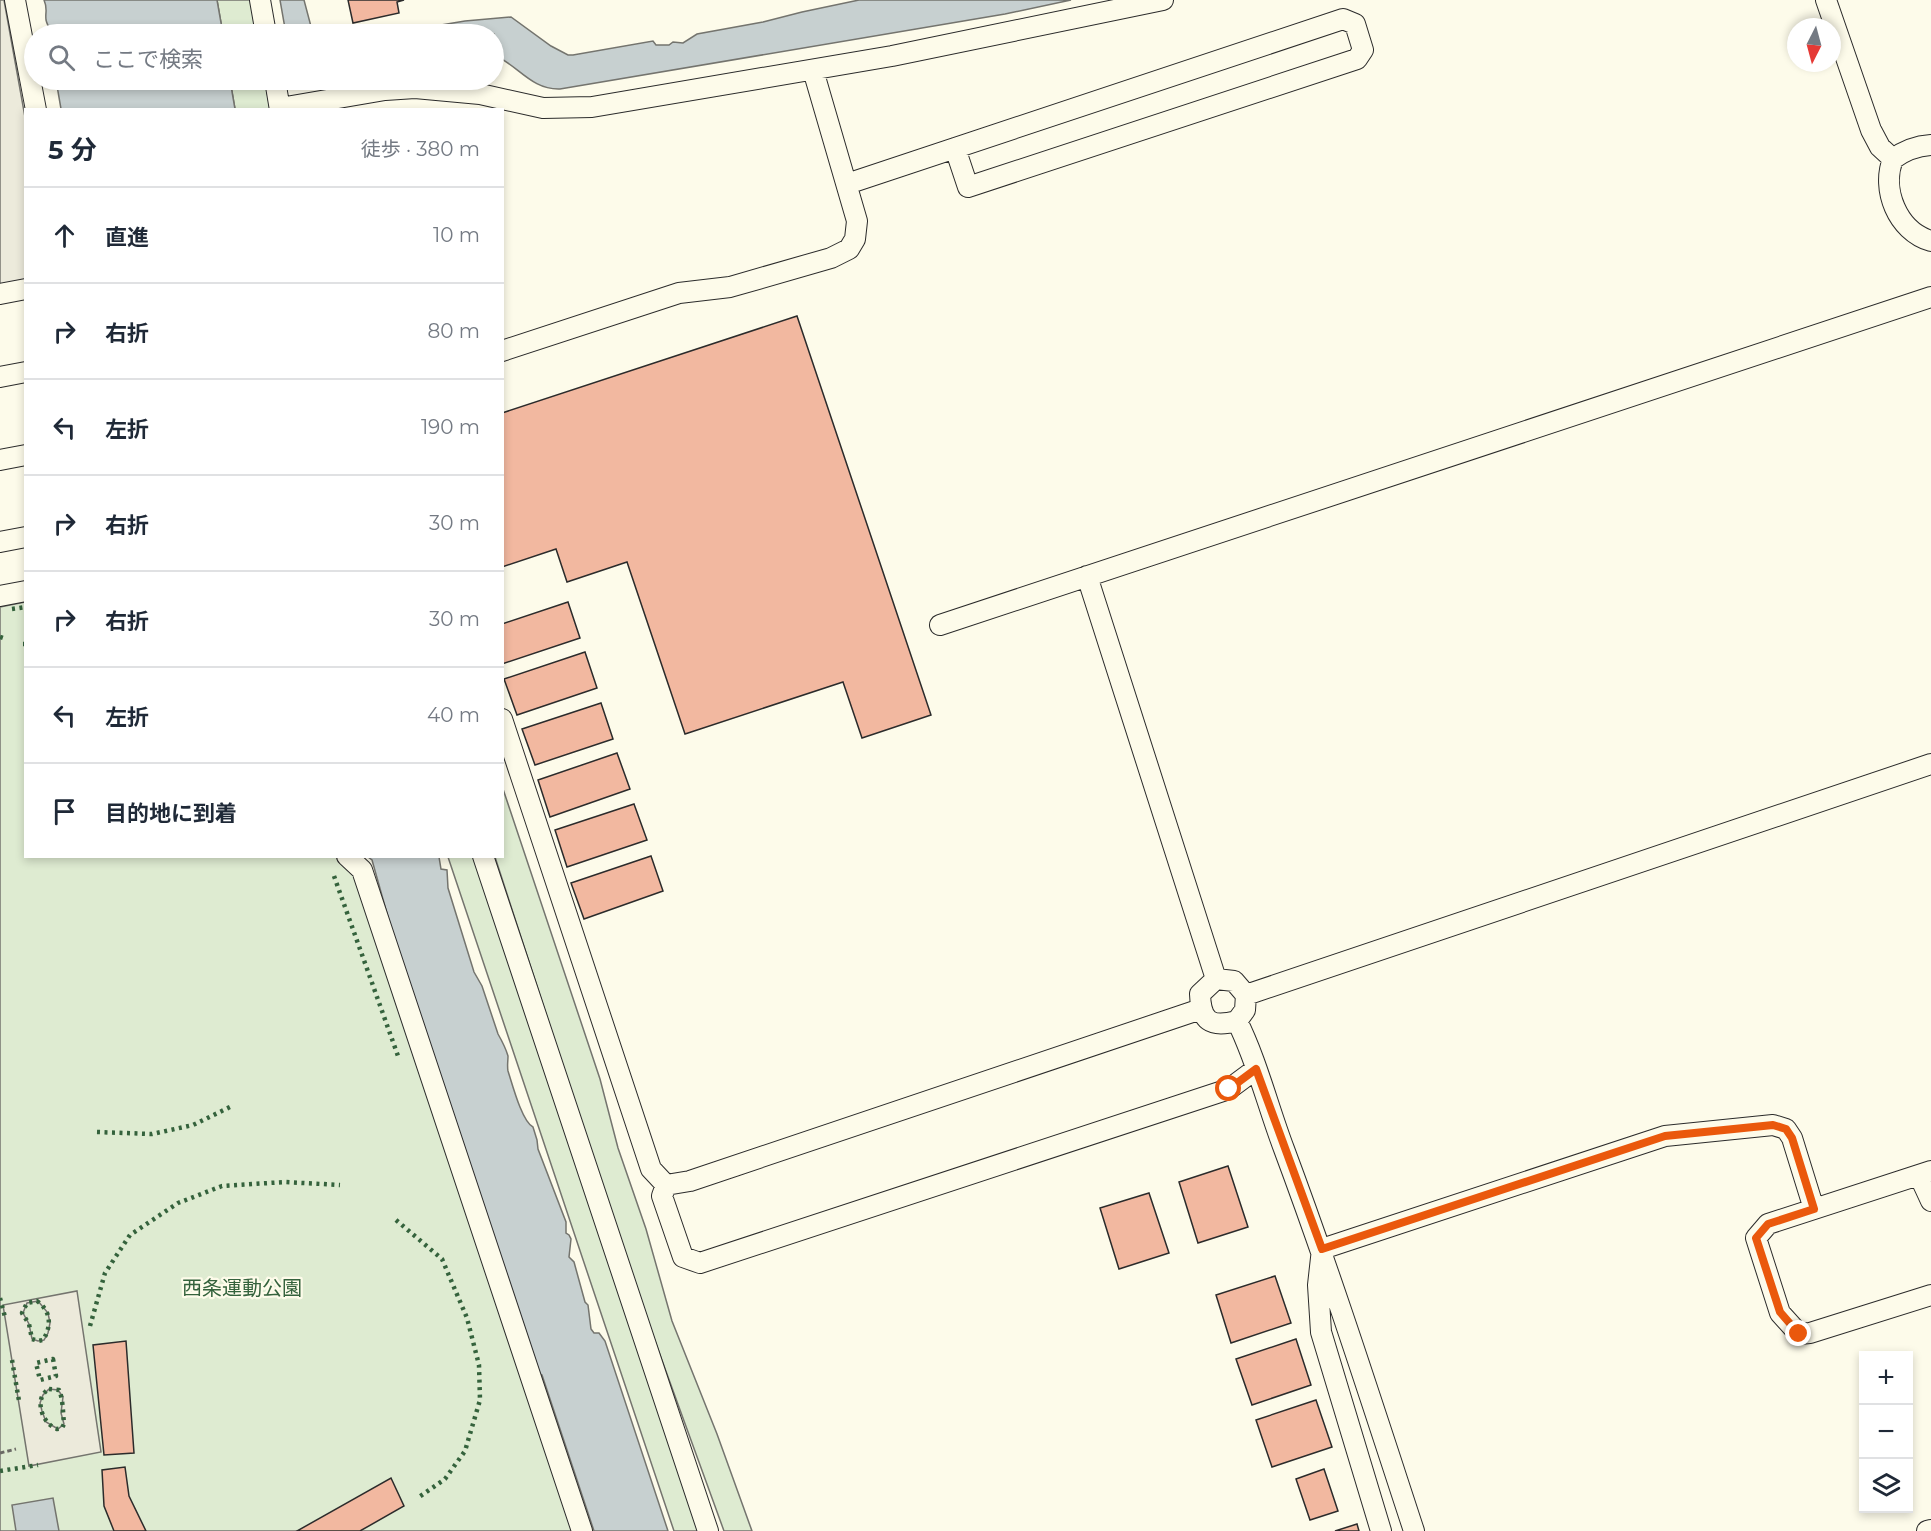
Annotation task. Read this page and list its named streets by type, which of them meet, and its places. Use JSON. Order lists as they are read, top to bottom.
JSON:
{
  "parks": ["西条運動公園"],
  "north": "bottom",
  "page": {
    "search": "ここで検索",
    "heading": ["5 分", "徒歩 · 380 m"],
    "list": [
      ["直進", "10 m"],
      ["右折", "80 m"],
      ["左折", "190 m"],
      ["右折", "30 m"],
      ["右折", "30 m"],
      ["左折", "40 m"],
      "目的地に到着"
    ],
    "map_buttons": ["+", "−"]
  }
}
